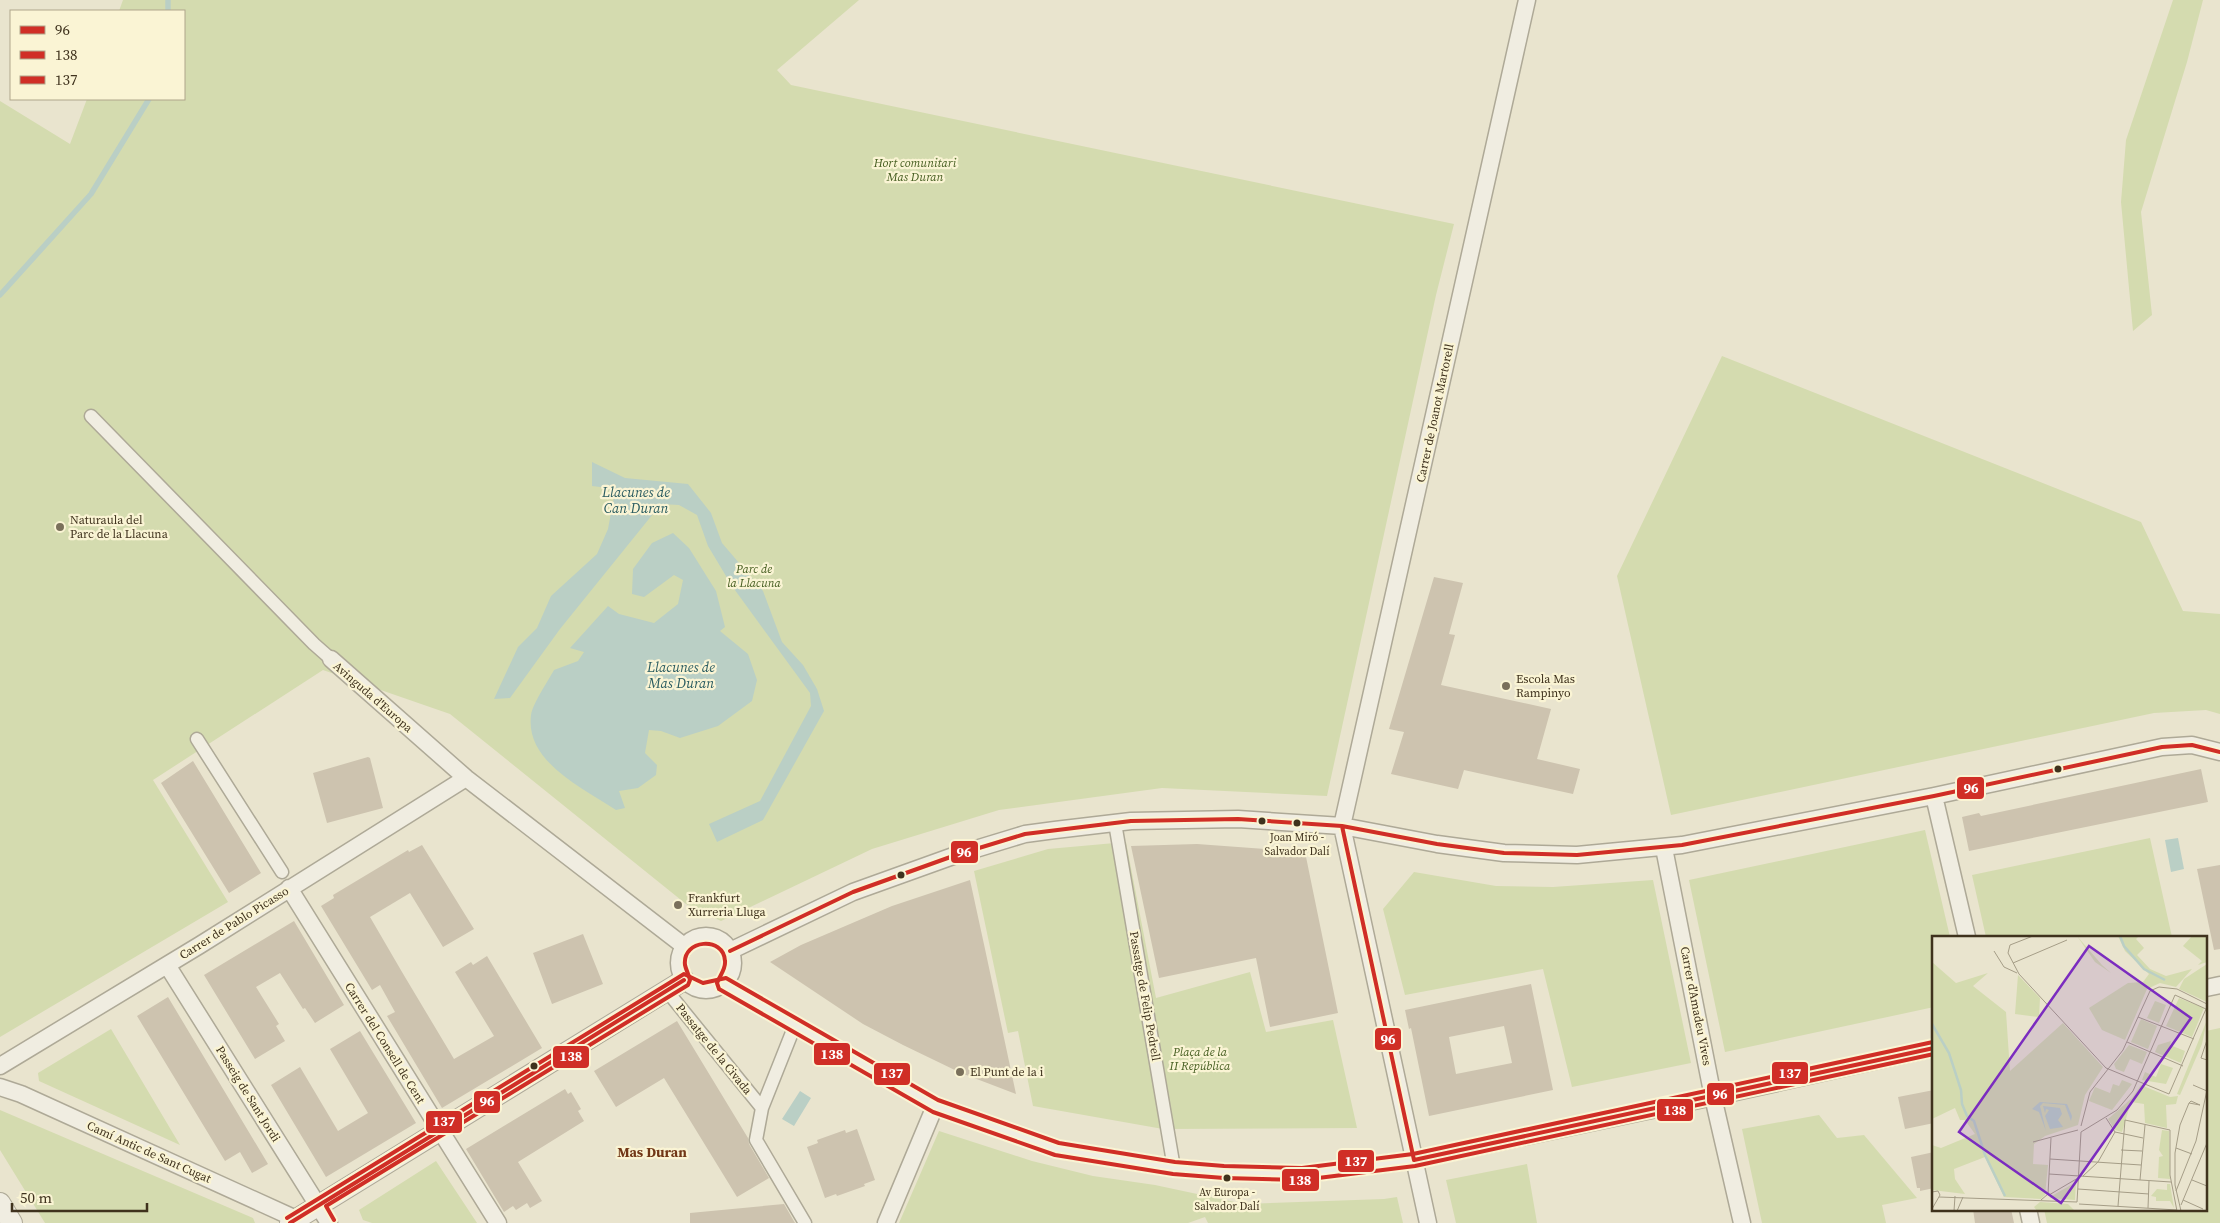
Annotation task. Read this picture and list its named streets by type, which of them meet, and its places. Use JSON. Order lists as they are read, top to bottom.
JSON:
{
  "streets": {
    "street": [
      "Carrer de Joanot Martorell",
      "Avinguda d'Europa",
      "Carrer de Pablo Picasso",
      "Passatge de Felip Pedrell",
      "Carrer d'Amadeu Vives",
      "Carrer del Consell de Cent",
      "Passatge de la Civada",
      "Passeig de Sant Jordi",
      "Camí Antic de Sant Cugat"
    ]
  },
  "crossings": [
    ["Avinguda d'Europa", "Carrer de Pablo Picasso"],
    ["Carrer de Pablo Picasso", "Carrer del Consell de Cent"],
    ["Carrer de Pablo Picasso", "Passeig de Sant Jordi"]
  ],
  "districts": ["Mas Duran"],
  "water": ["Llacunes de Can Duran", "Llacunes de Mas Duran"],
  "parks": ["Hort comunitari Mas Duran", "Parc de la Llacuna", "Plaça de la II República"],
  "places": [
    "Naturaula del Parc de la Llacuna",
    "Escola Mas Rampinyo",
    "Joan Miró - Salvador Dalí",
    "Frankfurt Xurreria Lluga",
    "El Punt de la i",
    "Av Europa - Salvador Dalí"
  ],
  "lines": ["transit line 96", "transit line 138", "transit line 137"],
  "legend": ["96", "138", "137"],
  "scale_bar": "50 m"
}
